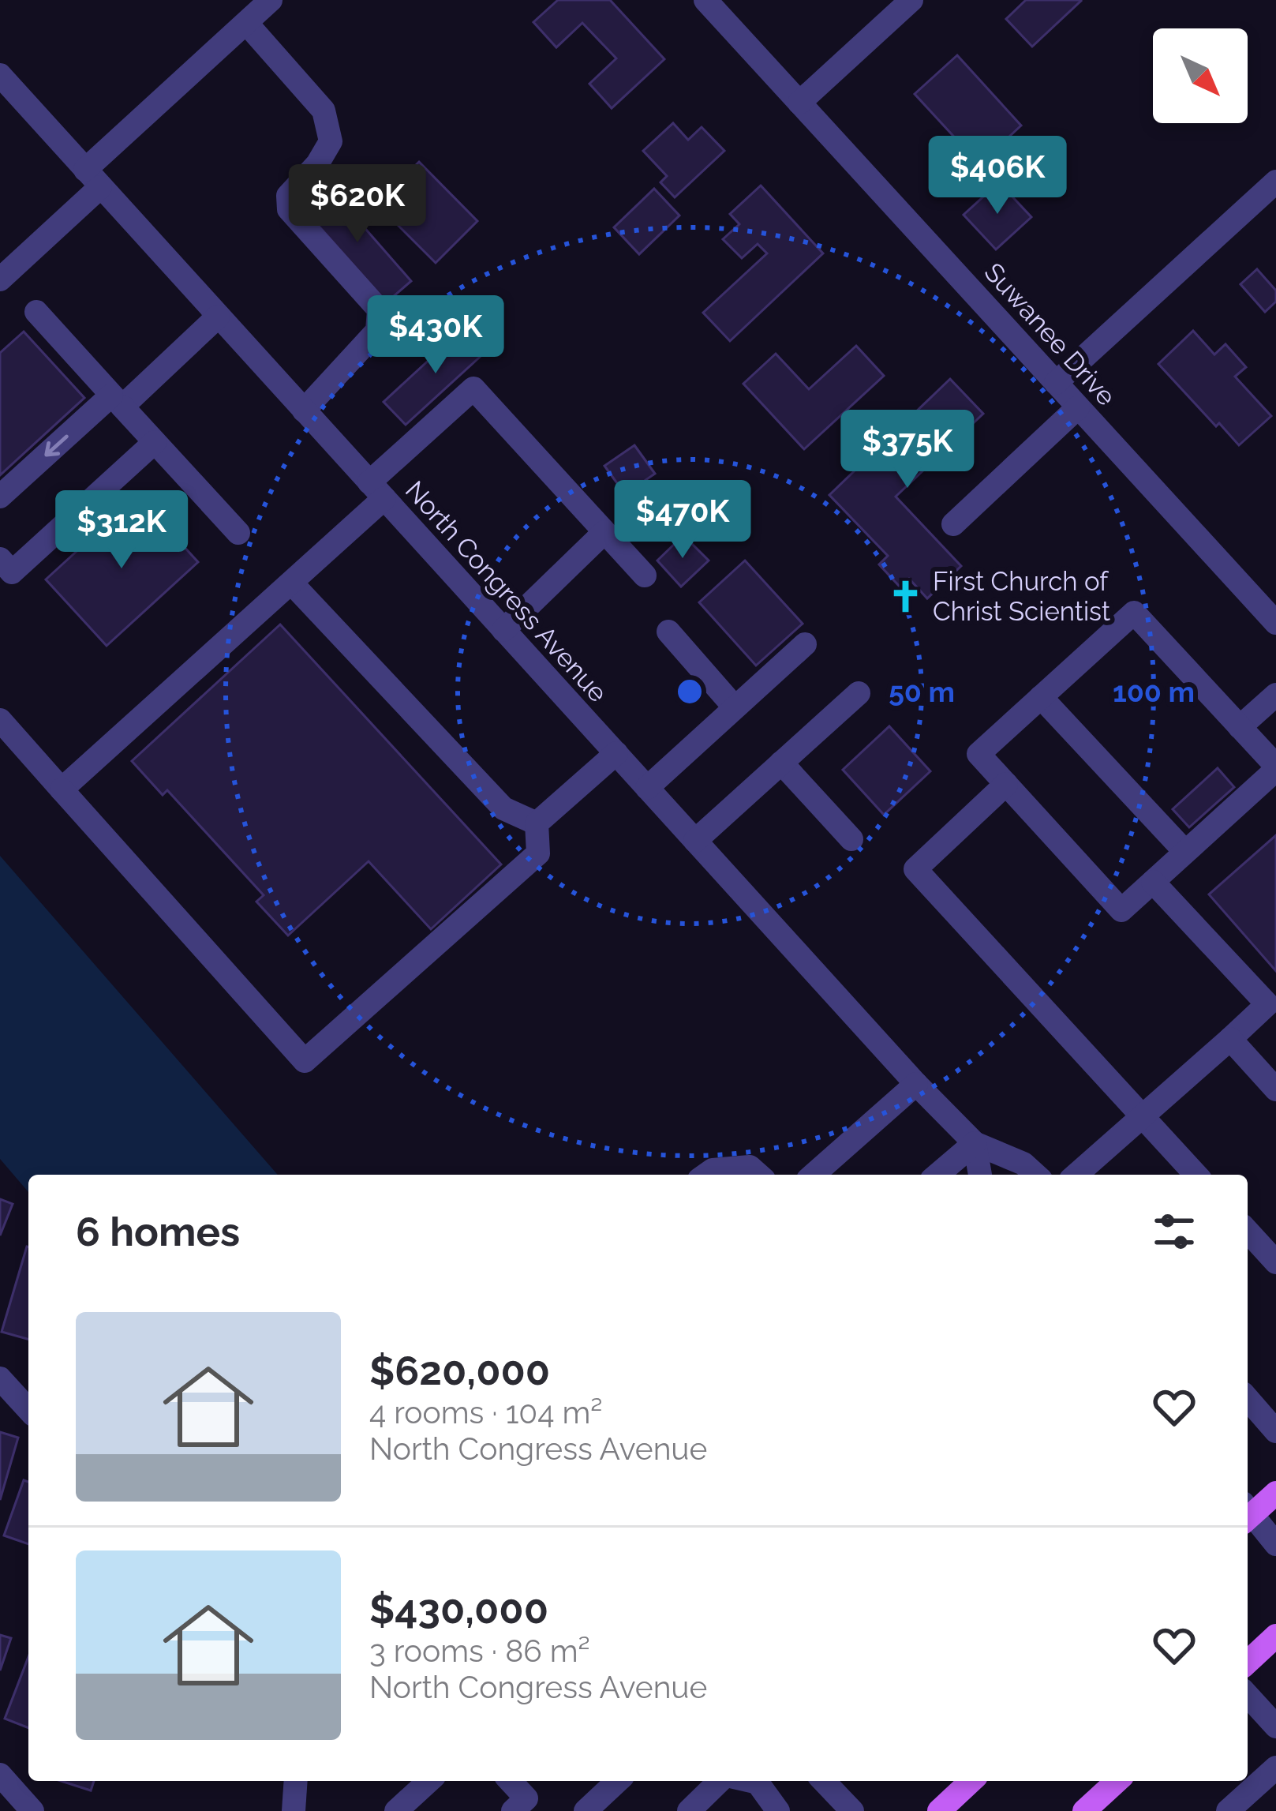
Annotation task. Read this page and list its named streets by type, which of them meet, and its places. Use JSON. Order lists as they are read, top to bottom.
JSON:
{
  "streets": {
    "street": ["Suwanee Drive", "North Congress Avenue"]
  },
  "places": {
    "church": ["First Church of Christ Scientist"]
  },
  "north": "bottom right",
  "page": {
    "price": [
      "$406K",
      "$620K",
      "$430K",
      "$375K",
      "$470K",
      "$312K"
    ],
    "heading": "6 homes",
    "list": [
      {
        "name": "$620,000",
        "note": "4 rooms · 104 m² · North Congress Avenue"
      },
      {
        "name": "$430,000",
        "note": "3 rooms · 86 m² · North Congress Avenue"
      }
    ]
  },
  "rings": ["50 m", "100 m"]
}
